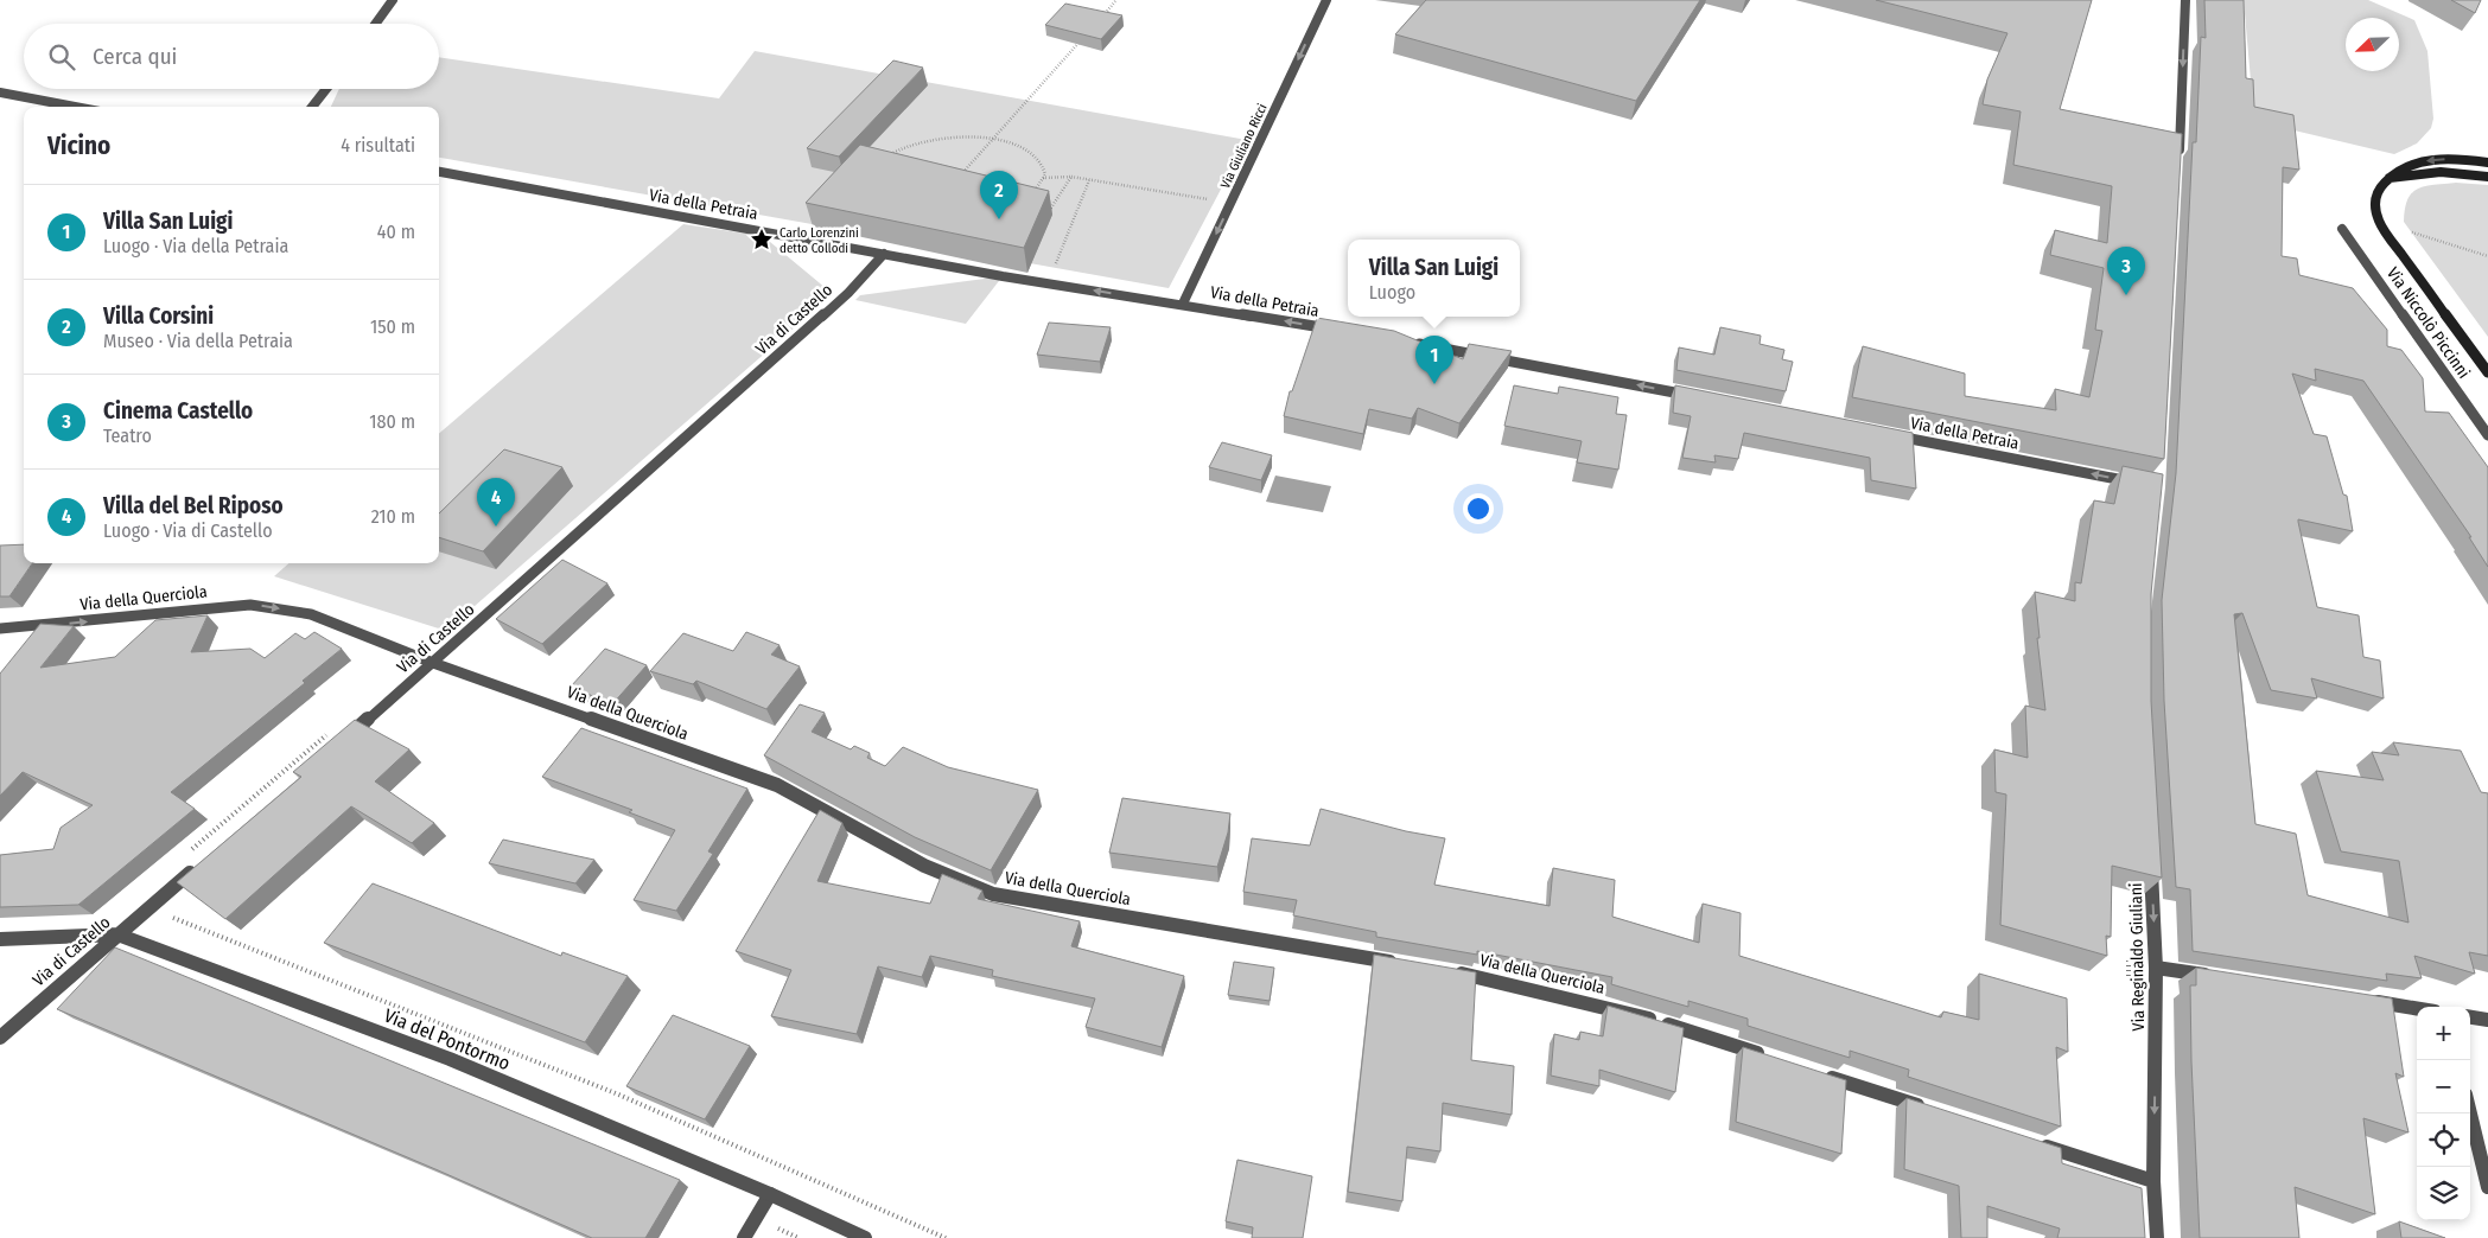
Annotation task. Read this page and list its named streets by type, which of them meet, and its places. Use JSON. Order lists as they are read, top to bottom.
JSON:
{
  "streets": {
    "street": [
      "Via Giuliano Ricci",
      "Via della Petraia",
      "Via di Castello",
      "Via Niccolò Piccinni",
      "Via della Querciola",
      "Via Reginaldo Giuliani",
      "Via del Pontormo"
    ]
  },
  "crossings": [
    ["Via Giuliano Ricci", "Via della Petraia"],
    ["Via della Petraia", "Via di Castello"],
    ["Via di Castello", "Via della Querciola"],
    ["Via di Castello", "Via del Pontormo"]
  ],
  "one_way": ["Via Giuliano Ricci", "Via della Petraia", "Via Reginaldo Giuliani"],
  "places": {
    "place": ["Carlo Lorenzini detto Collodi"]
  },
  "north": "bottom left",
  "page": {
    "search": "Cerca qui",
    "heading": ["Vicino", "4 risultati"],
    "pins": [
      "2",
      "3",
      "1",
      "4"
    ],
    "list": [
      {
        "mark": "1",
        "name": "Villa San Luigi",
        "note": "Luogo · Via della Petraia",
        "value": "40 m"
      },
      {
        "mark": "2",
        "name": "Villa Corsini",
        "note": "Museo · Via della Petraia",
        "value": "150 m"
      },
      {
        "mark": "3",
        "name": "Cinema Castello",
        "note": "Teatro",
        "value": "180 m"
      },
      {
        "mark": "4",
        "name": "Villa del Bel Riposo",
        "note": "Luogo · Via di Castello",
        "value": "210 m"
      }
    ],
    "popup": ["Villa San Luigi", "Luogo"],
    "map_buttons": ["+", "−"]
  }
}
